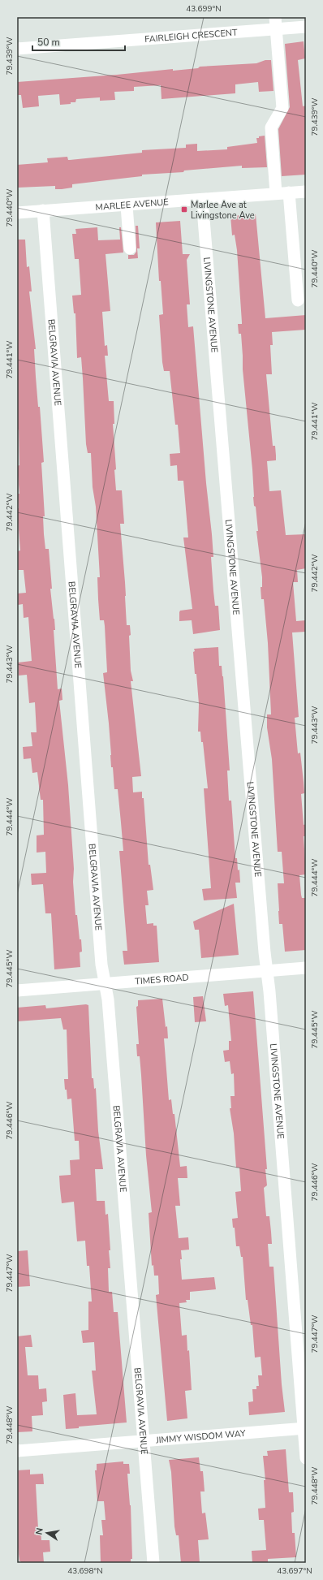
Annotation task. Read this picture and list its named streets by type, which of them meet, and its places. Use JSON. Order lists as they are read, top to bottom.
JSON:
{
  "streets": {
    "street": [
      "FAIRLEIGH CRESCENT",
      "MARLEE AVENUE",
      "LIVINGSTONE AVENUE",
      "BELGRAVIA AVENUE",
      "TIMES ROAD",
      "JIMMY WISDOM WAY"
    ]
  },
  "crossings": [
    ["MARLEE AVENUE", "LIVINGSTONE AVENUE"],
    ["MARLEE AVENUE", "BELGRAVIA AVENUE"],
    ["LIVINGSTONE AVENUE", "TIMES ROAD"],
    ["LIVINGSTONE AVENUE", "JIMMY WISDOM WAY"],
    ["BELGRAVIA AVENUE", "TIMES ROAD"],
    ["BELGRAVIA AVENUE", "JIMMY WISDOM WAY"]
  ],
  "places": {
    "transit": ["Marlee Ave at Livingstone Ave"]
  },
  "scale_bar": "50 m",
  "north": "left",
  "coordinates": [
    "43.699°N",
    "79.439°W",
    "79.440°W",
    "79.441°W",
    "79.442°W",
    "79.443°W",
    "79.444°W",
    "79.445°W",
    "79.446°W",
    "79.447°W",
    "79.448°W",
    "43.698°N",
    "43.697°N"
  ]
}
